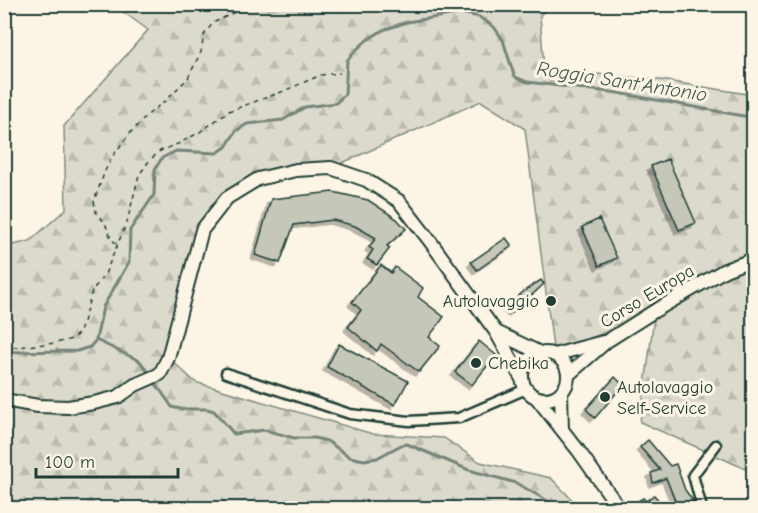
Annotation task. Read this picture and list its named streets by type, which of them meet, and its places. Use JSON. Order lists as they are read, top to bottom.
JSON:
{
  "streets": {
    "main road": ["Corso Europa"]
  },
  "water": ["Roggia Sant'Antonio"],
  "places": ["Autolavaggio", "Chebika", "Autolavaggio Self-Service"],
  "scale_bar": "100 m"
}
